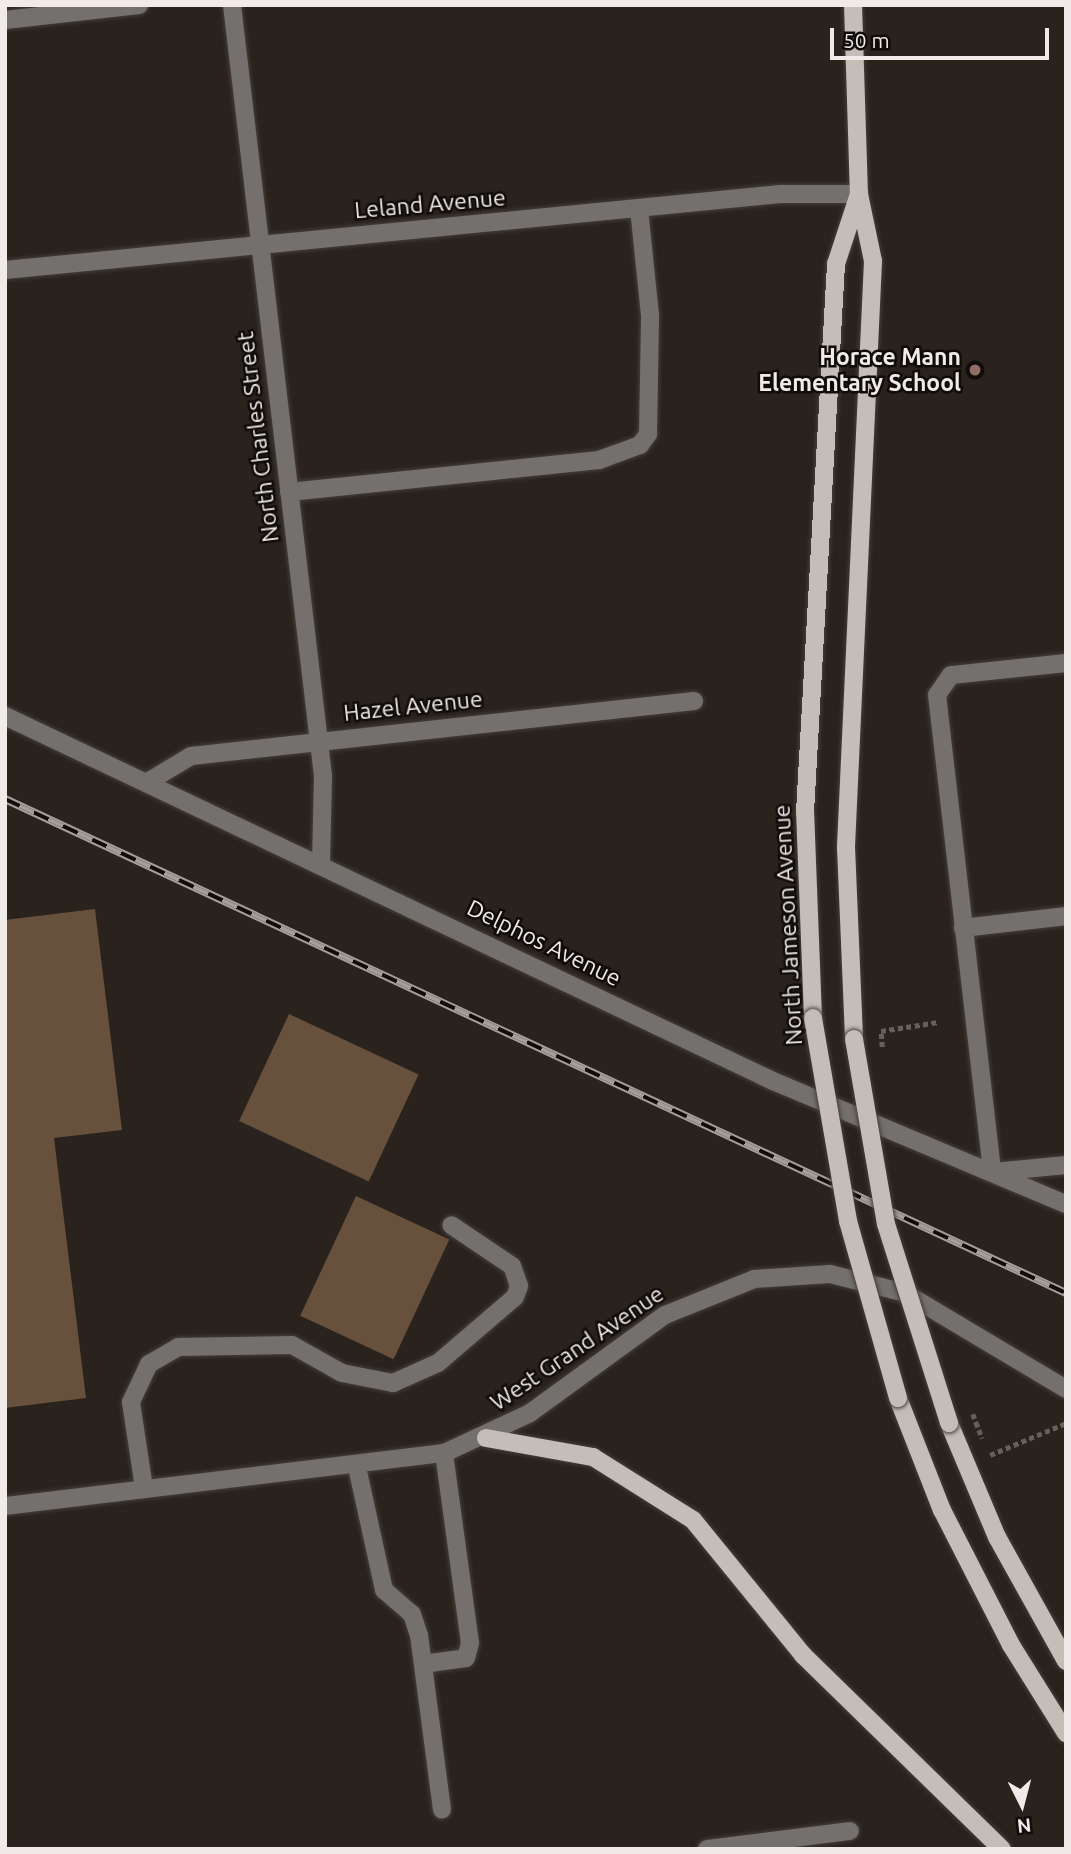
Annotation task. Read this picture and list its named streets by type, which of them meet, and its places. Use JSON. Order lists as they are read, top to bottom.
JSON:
{
  "streets": {
    "main road": ["North Jameson Avenue"],
    "street": [
      "Leland Avenue",
      "North Charles Street",
      "Hazel Avenue",
      "Delphos Avenue",
      "West Grand Avenue"
    ]
  },
  "crossings": [
    ["Leland Avenue", "North Charles Street"],
    ["Leland Avenue", "North Jameson Avenue"],
    ["North Charles Street", "Hazel Avenue"],
    ["North Charles Street", "Delphos Avenue"],
    ["Hazel Avenue", "Delphos Avenue"]
  ],
  "places": ["Horace Mann Elementary School"],
  "scale_bar": "50 m",
  "north": "bottom"
}
